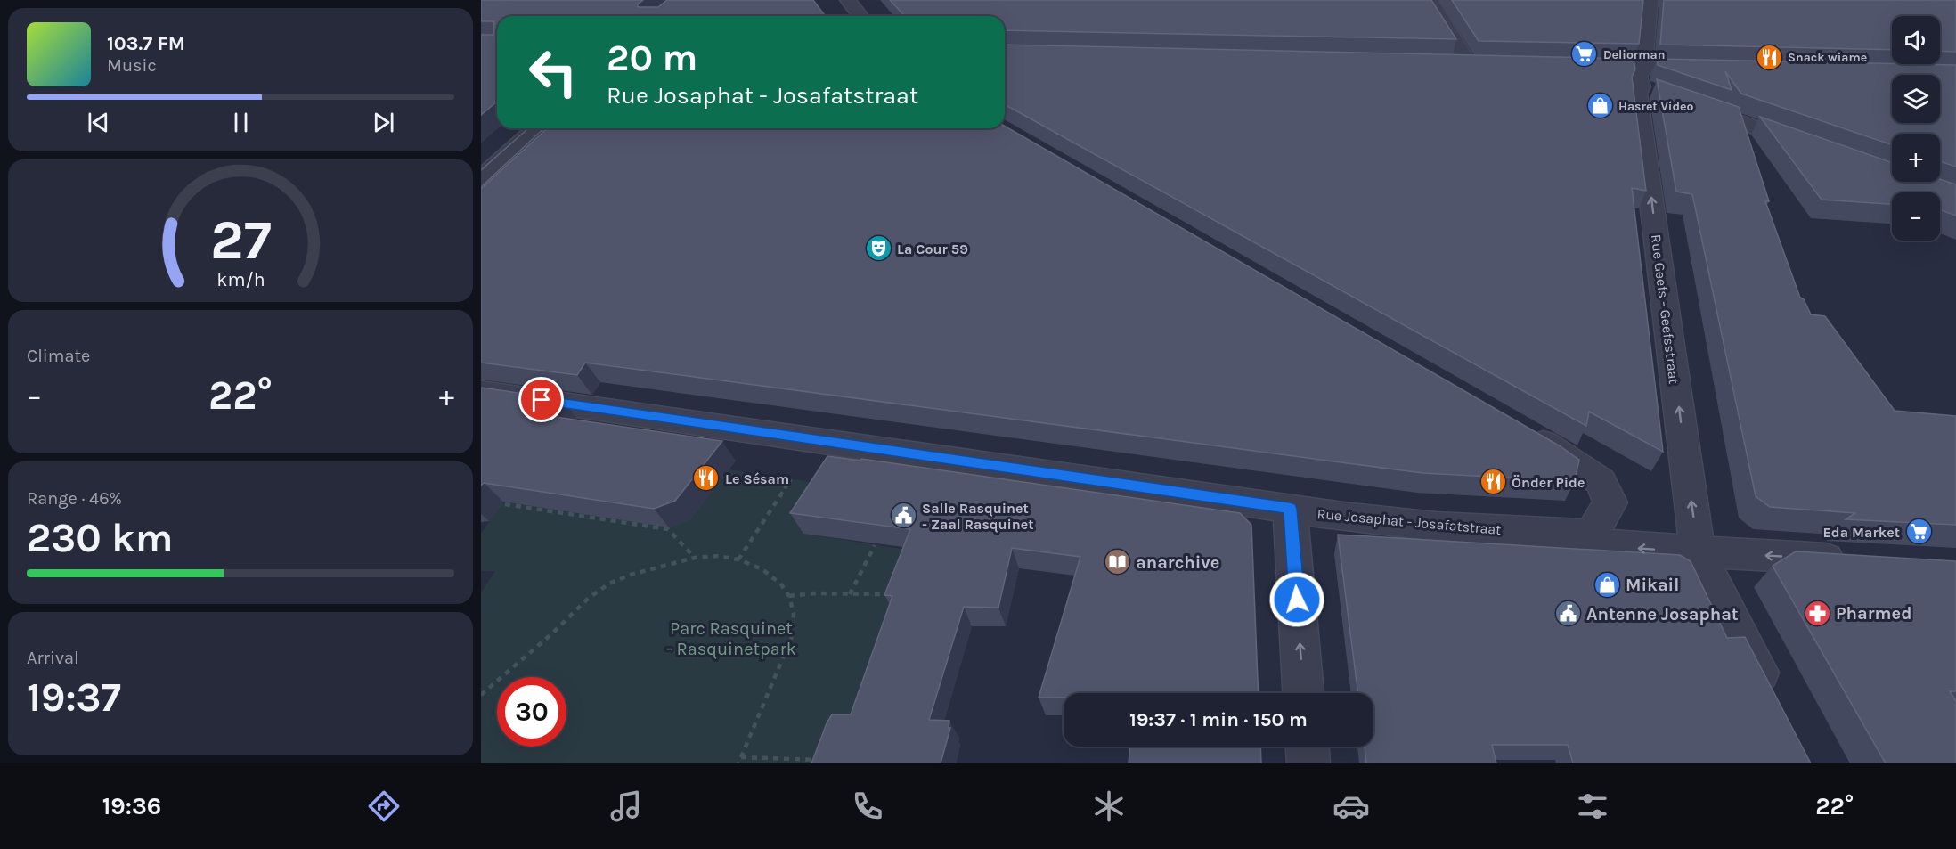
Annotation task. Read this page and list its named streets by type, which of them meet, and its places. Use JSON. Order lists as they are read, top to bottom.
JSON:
{
  "streets": {
    "street": ["Rue Geefs - Geefsstraat", "Rue Josaphat - Josafatstraat"]
  },
  "crossings": [
    ["Rue Geefs - Geefsstraat", "Rue Josaphat - Josafatstraat"]
  ],
  "one_way": ["Rue Geefs - Geefsstraat"],
  "parks": ["Parc Rasquinet - Rasquinetpark"],
  "places": {
    "supermarket": ["Deliorman", "Eda Market"],
    "restaurant": ["Snack wiame", "Le Sésam", "Önder Pide"],
    "shop": ["Hasret Video", "Mikail"],
    "theatre": ["La Cour 59"],
    "public building": ["Salle Rasquinet - Zaal Rasquinet", "Antenne Josaphat"],
    "library": ["anarchive"],
    "pharmacy": ["Pharmed"]
  },
  "page": {
    "map_buttons": ["+", "−"],
    "turn": ["20 m", "Rue Josaphat - Josafatstraat"],
    "song": ["103.7 FM", "Music"],
    "tile": [
      "Climate",
      ["Range · 46%", "230 km"],
      ["Arrival", "19:37"]
    ],
    "heat": ["−", "22°", "+"],
    "limit": "30",
    "trip": "19:37 · 1 min · 150 m",
    "tabs": ["19:36", "22°"],
    "gauge": ["27", "km/h"]
  }
}
